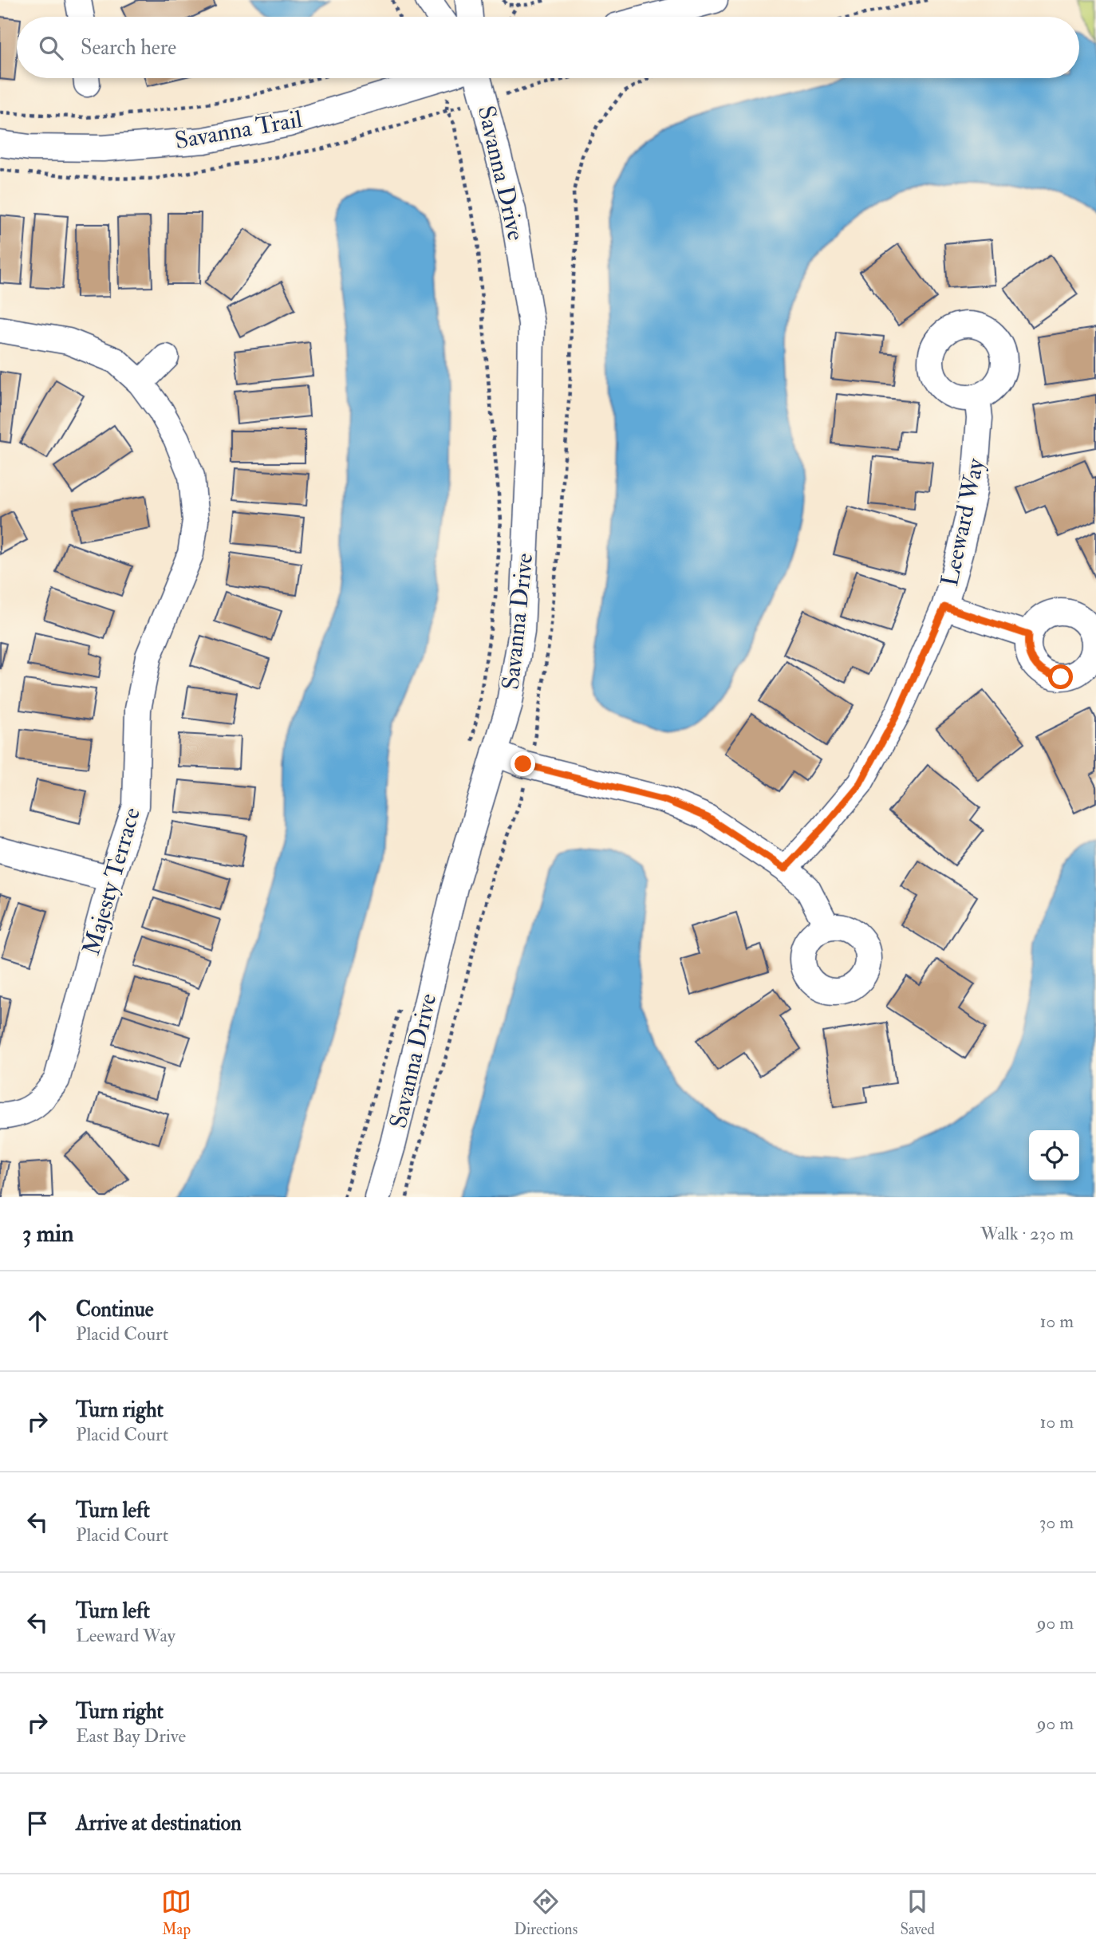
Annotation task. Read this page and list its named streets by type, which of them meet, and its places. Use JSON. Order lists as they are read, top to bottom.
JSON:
{
  "streets": {
    "street": [
      "Savanna Trail",
      "Savanna Drive",
      "Leeward Way",
      "Majesty Terrace"
    ]
  },
  "page": {
    "search": "Search here",
    "heading": ["3 min", "Walk · 230 m"],
    "list": [
      ["Continue", "Placid Court", "10 m"],
      ["Turn right", "Placid Court", "10 m"],
      ["Turn left", "Placid Court", "30 m"],
      ["Turn left", "Leeward Way", "90 m"],
      ["Turn right", "East Bay Drive", "90 m"],
      "Arrive at destination"
    ],
    "nav": ["Map", "Directions", "Saved"]
  }
}
